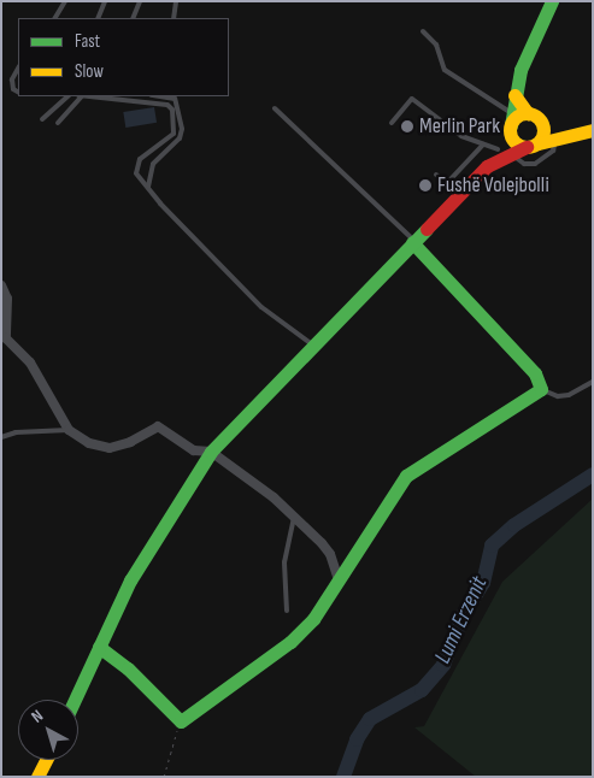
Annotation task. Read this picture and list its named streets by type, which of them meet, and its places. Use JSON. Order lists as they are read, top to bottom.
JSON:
{
  "water": ["Lumi Erzenit"],
  "places": ["Merlin Park", "Fushë Volejbolli"],
  "legend": ["Fast", "Slow"],
  "north": "top left"
}
